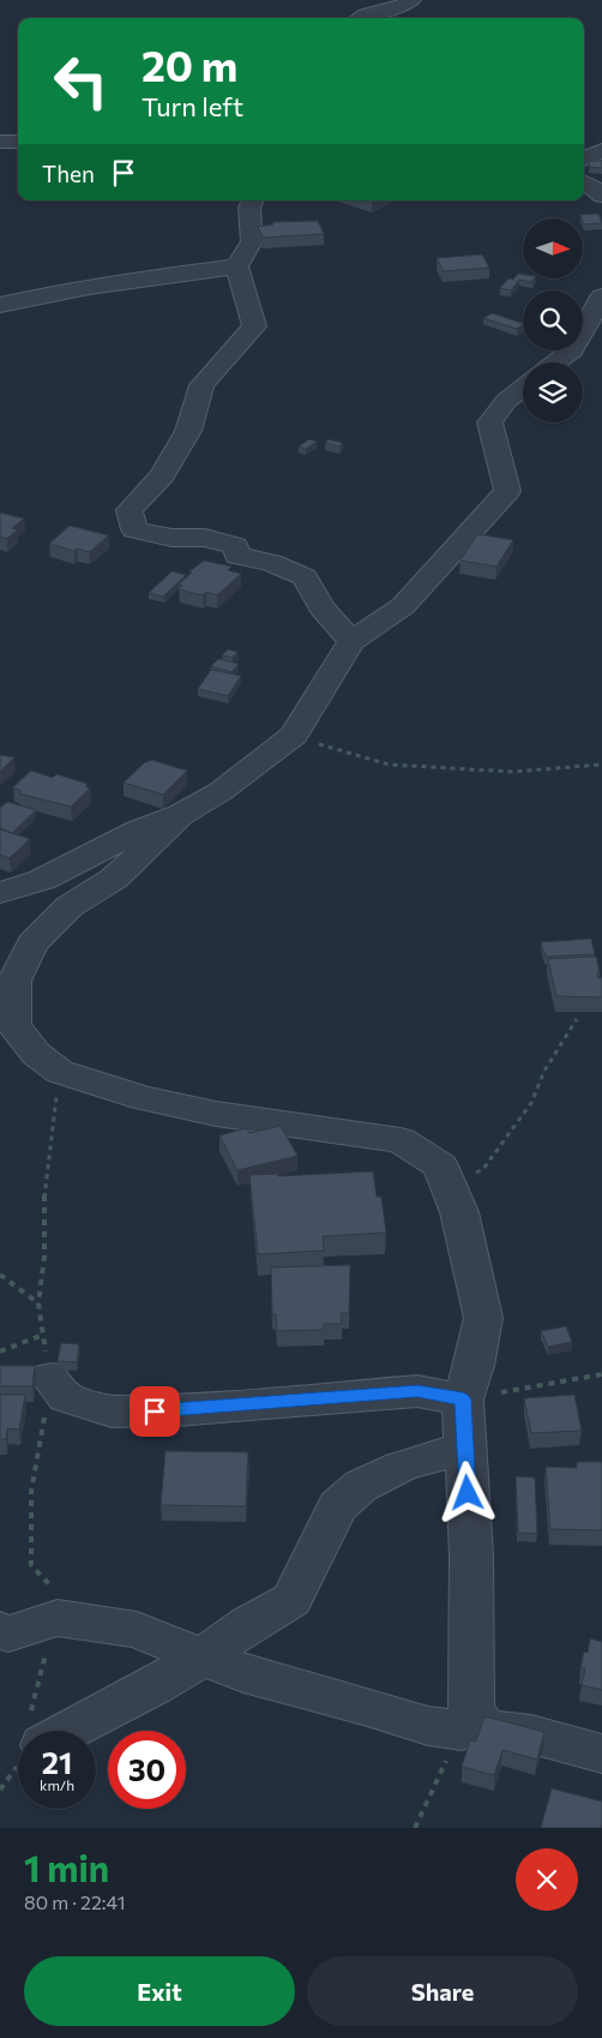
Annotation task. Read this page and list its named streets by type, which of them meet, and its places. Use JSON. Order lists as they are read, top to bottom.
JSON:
{
  "north": "right",
  "page": {
    "turn": ["20 m", "Turn left"],
    "then": "Then",
    "speed": "21 km/h",
    "limit": "30",
    "heading": ["1 min", "80 m · 22:41"],
    "buttons": ["Exit", "Share"]
  }
}
